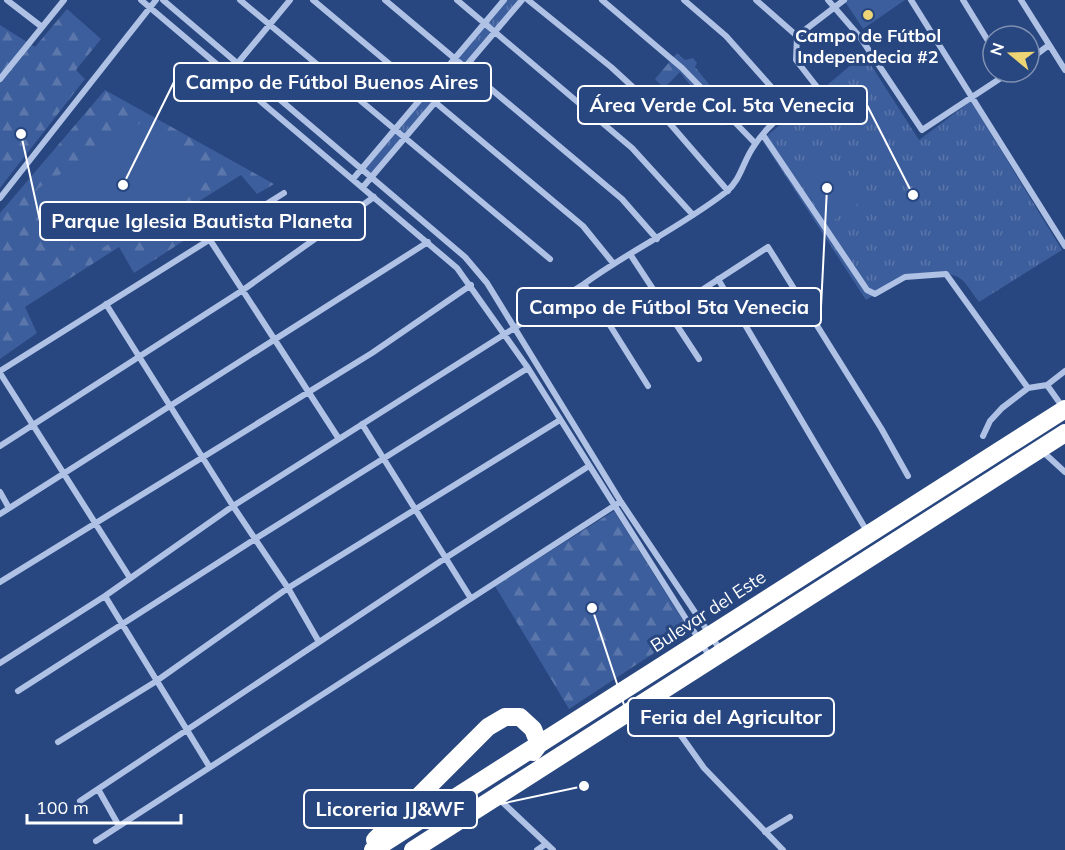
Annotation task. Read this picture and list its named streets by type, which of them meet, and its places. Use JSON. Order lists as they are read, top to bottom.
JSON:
{
  "streets": {
    "highway": ["Bulevar del Este"]
  },
  "places": [
    "Campo de Fútbol Independecia #2",
    "Parque Iglesia Bautista Planeta",
    "Campo de Fútbol Buenos Aires",
    "Campo de Fútbol 5ta Venecia",
    "Área Verde Col. 5ta Venecia",
    "Feria del Agricultor",
    "Licoreria JJ&WF"
  ],
  "scale_bar": "100 m",
  "north": "left"
}
